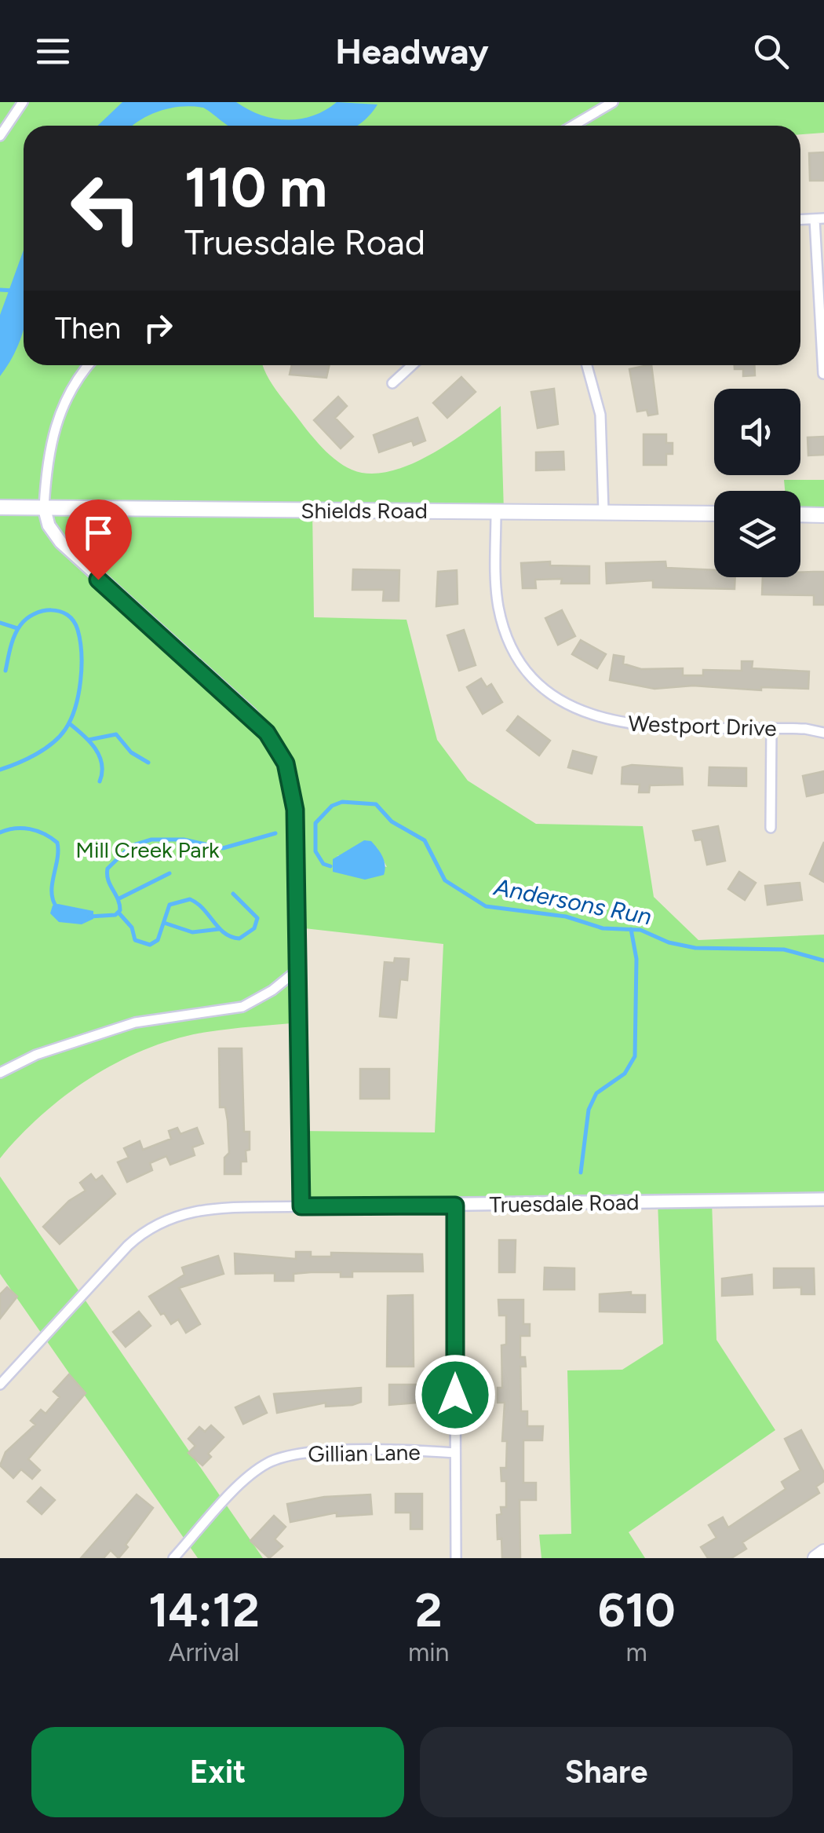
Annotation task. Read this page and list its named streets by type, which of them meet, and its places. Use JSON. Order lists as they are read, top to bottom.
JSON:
{
  "streets": {
    "main road": ["Shields Road"],
    "street": ["Westport Drive", "Truesdale Road", "Gillian Lane"]
  },
  "crossings": [
    ["Shields Road", "Westport Drive"]
  ],
  "water": ["Andersons Run"],
  "parks": ["Mill Creek Park"],
  "page": {
    "header": "Headway",
    "turn": ["110 m", "Truesdale Road"],
    "then": "Then",
    "eta": [
      "14:12",
      "Arrival",
      "2",
      "min",
      "610",
      "m"
    ],
    "buttons": ["Exit", "Share"]
  }
}
